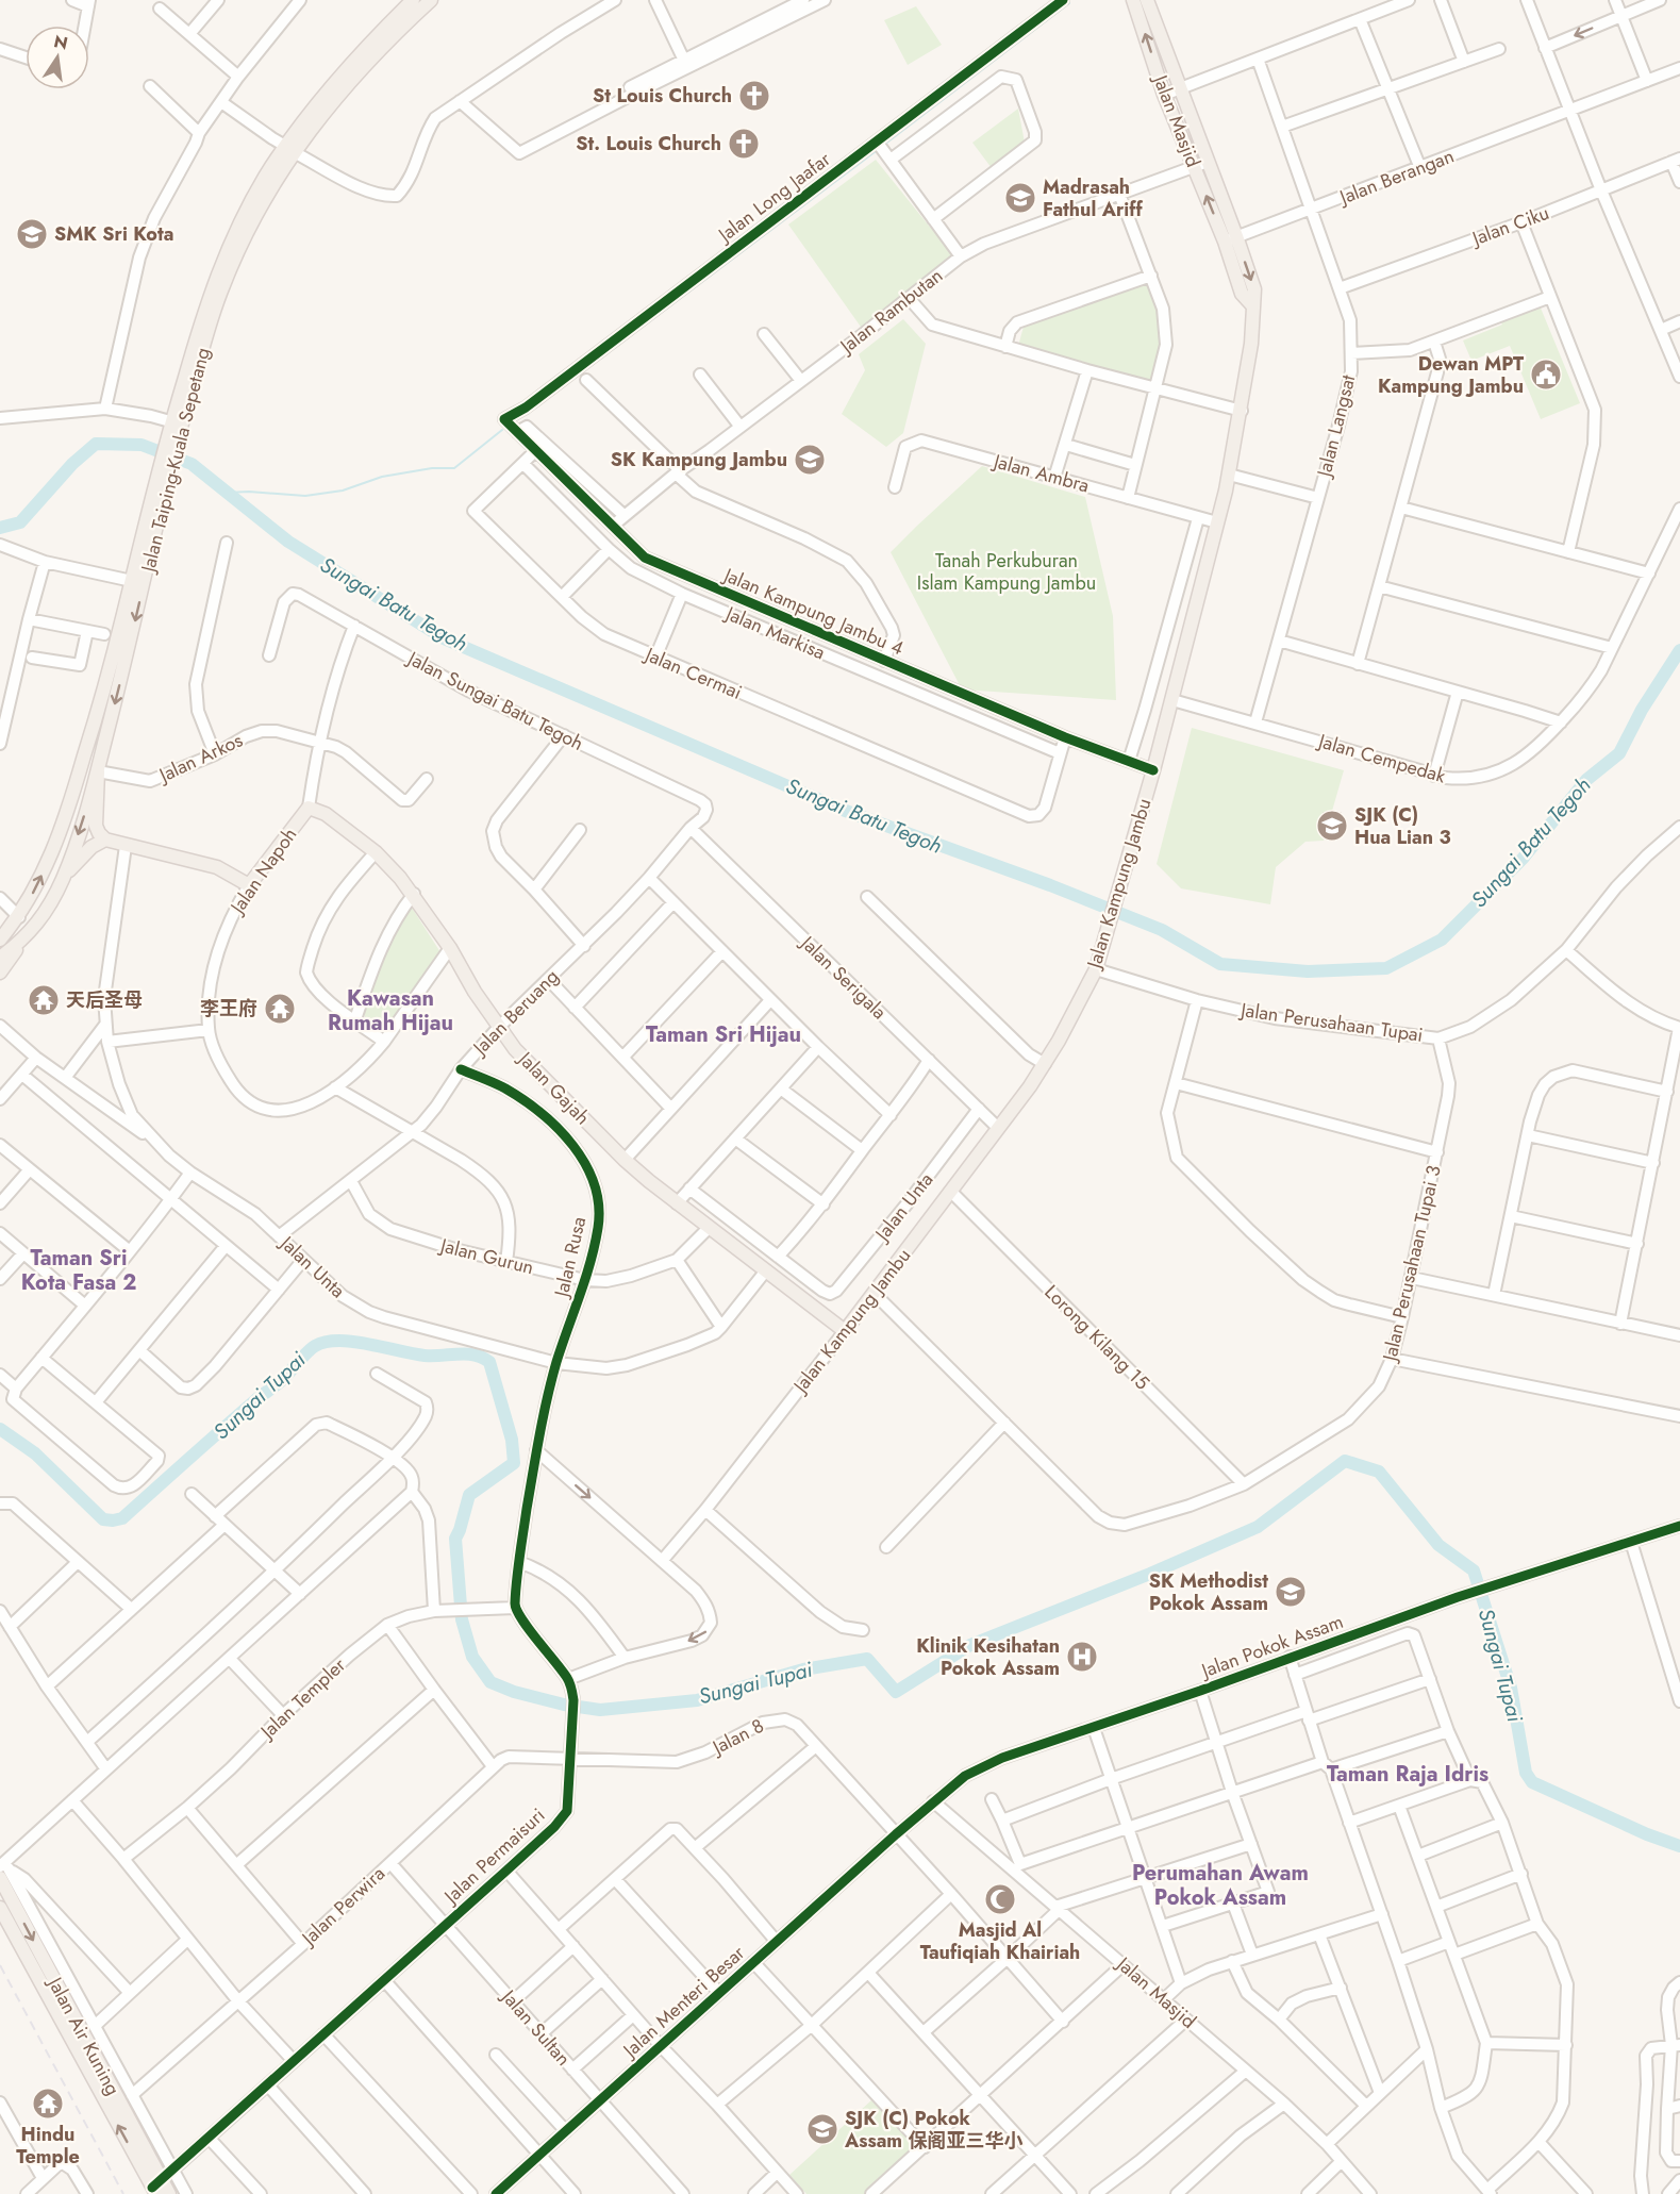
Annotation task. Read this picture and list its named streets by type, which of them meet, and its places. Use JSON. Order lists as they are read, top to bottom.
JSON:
{
  "streets": {
    "main road": [
      "Jalan Masjid",
      "Jalan Taiping-Kuala Sepetang",
      "Jalan Napoh",
      "Jalan Kampung Jambu",
      "Jalan Gajah",
      "Jalan Air Kuning"
    ],
    "street": [
      "Jalan Berangan",
      "Jalan Long Jaafar",
      "Jalan Ciku",
      "Jalan Rambutan",
      "Jalan Langsat",
      "Jalan Ambra",
      "Jalan Kampung Jambu 4",
      "Jalan Markisa",
      "Jalan Cermai",
      "Jalan Sungai Batu Tegoh",
      "Jalan Arkos",
      "Jalan Cempedak",
      "Jalan Serigala",
      "Jalan Beruang",
      "Jalan Perusahaan Tupai",
      "Jalan Unta",
      "Jalan Gurun",
      "Jalan Rusa",
      "Jalan Perusahaan Tupai 3",
      "Lorong Kilang 15",
      "Jalan Pokok Assam",
      "Jalan Templer",
      "Jalan 8",
      "Jalan Permaisuri",
      "Jalan Perwira",
      "Jalan Menteri Besar",
      "Jalan Sultan"
    ]
  },
  "crossings": [
    ["Jalan Masjid", "Jalan Berangan"],
    ["Jalan Masjid", "Jalan Rambutan"],
    ["Jalan Masjid", "Jalan Kampung Jambu"],
    ["Jalan Masjid", "Jalan Pokok Assam"],
    ["Jalan Berangan", "Jalan Langsat"],
    ["Jalan Berangan", "Jalan Kampung Jambu"],
    ["Jalan Long Jaafar", "Jalan Kampung Jambu 4"],
    ["Jalan Ciku", "Jalan Langsat"],
    ["Jalan Rambutan", "Jalan Kampung Jambu 4"],
    ["Jalan Langsat", "Jalan Cempedak"],
    ["Jalan Taiping-Kuala Sepetang", "Jalan Arkos"],
    ["Jalan Ambra", "Jalan Kampung Jambu"],
    ["Jalan Kampung Jambu 4", "Jalan Cermai"],
    ["Jalan Kampung Jambu 4", "Jalan Kampung Jambu"],
    ["Jalan Markisa", "Jalan Cermai"],
    ["Jalan Sungai Batu Tegoh", "Jalan Napoh"],
    ["Jalan Sungai Batu Tegoh", "Jalan Beruang"],
    ["Jalan Arkos", "Jalan Napoh"],
    ["Jalan Cempedak", "Jalan Kampung Jambu"],
    ["Jalan Napoh", "Jalan Gajah"],
    ["Jalan Kampung Jambu", "Jalan Serigala"],
    ["Jalan Kampung Jambu", "Jalan Perusahaan Tupai"],
    ["Jalan Kampung Jambu", "Jalan Gajah"],
    ["Jalan Kampung Jambu", "Jalan Perusahaan Tupai 3"],
    ["Jalan Kampung Jambu", "Lorong Kilang 15"],
    ["Jalan Serigala", "Jalan Beruang"],
    ["Jalan Serigala", "Jalan Unta"],
    ["Jalan Beruang", "Jalan Gajah"],
    ["Jalan Beruang", "Jalan Unta"],
    ["Jalan Beruang", "Jalan Gurun"],
    ["Jalan Beruang", "Jalan Rusa"],
    ["Jalan Perusahaan Tupai", "Jalan Perusahaan Tupai 3"],
    ["Jalan Gajah", "Jalan Unta"],
    ["Jalan Gajah", "Jalan Gurun"],
    ["Jalan Unta", "Jalan Rusa"],
    ["Jalan Gurun", "Jalan Rusa"],
    ["Jalan Perusahaan Tupai 3", "Lorong Kilang 15"],
    ["Jalan Pokok Assam", "Jalan 8"],
    ["Jalan Pokok Assam", "Jalan Menteri Besar"],
    ["Jalan Templer", "Jalan Permaisuri"],
    ["Jalan 8", "Jalan Permaisuri"],
    ["Jalan 8", "Jalan Perwira"],
    ["Jalan 8", "Jalan Menteri Besar"],
    ["Jalan Permaisuri", "Jalan Perwira"],
    ["Jalan Permaisuri", "Jalan Sultan"],
    ["Jalan Permaisuri", "Jalan Air Kuning"],
    ["Jalan Perwira", "Jalan Sultan"],
    ["Jalan Menteri Besar", "Jalan Sultan"]
  ],
  "districts": [
    "Kawasan Rumah Hijau",
    "Taman Sri Hijau",
    "Taman Sri Kota Fasa 2",
    "Taman Raja Idris",
    "Perumahan Awam Pokok Assam"
  ],
  "water": ["Sungai Batu Tegoh", "Sungai Tupai"],
  "parks": ["Tanah Perkuburan Islam Kampung Jambu"],
  "places": {
    "church": ["St Louis Church", "St. Louis Church"],
    "school or university": [
      "Madrasah Fathul Ariff",
      "SMK Sri Kota",
      "SK Kampung Jambu",
      "SJK (C) Hua Lian 3",
      "SK Methodist Pokok Assam",
      "SJK (C) Pokok Assam 保阁亚三华小"
    ],
    "public building": ["Dewan MPT Kampung Jambu"],
    "temple": ["天后圣母", "李王府", "Hindu Temple"],
    "hospital": ["Klinik Kesihatan Pokok Assam"],
    "mosque": ["Masjid Al Taufiqiah Khairiah"]
  },
  "north": "top"
}
